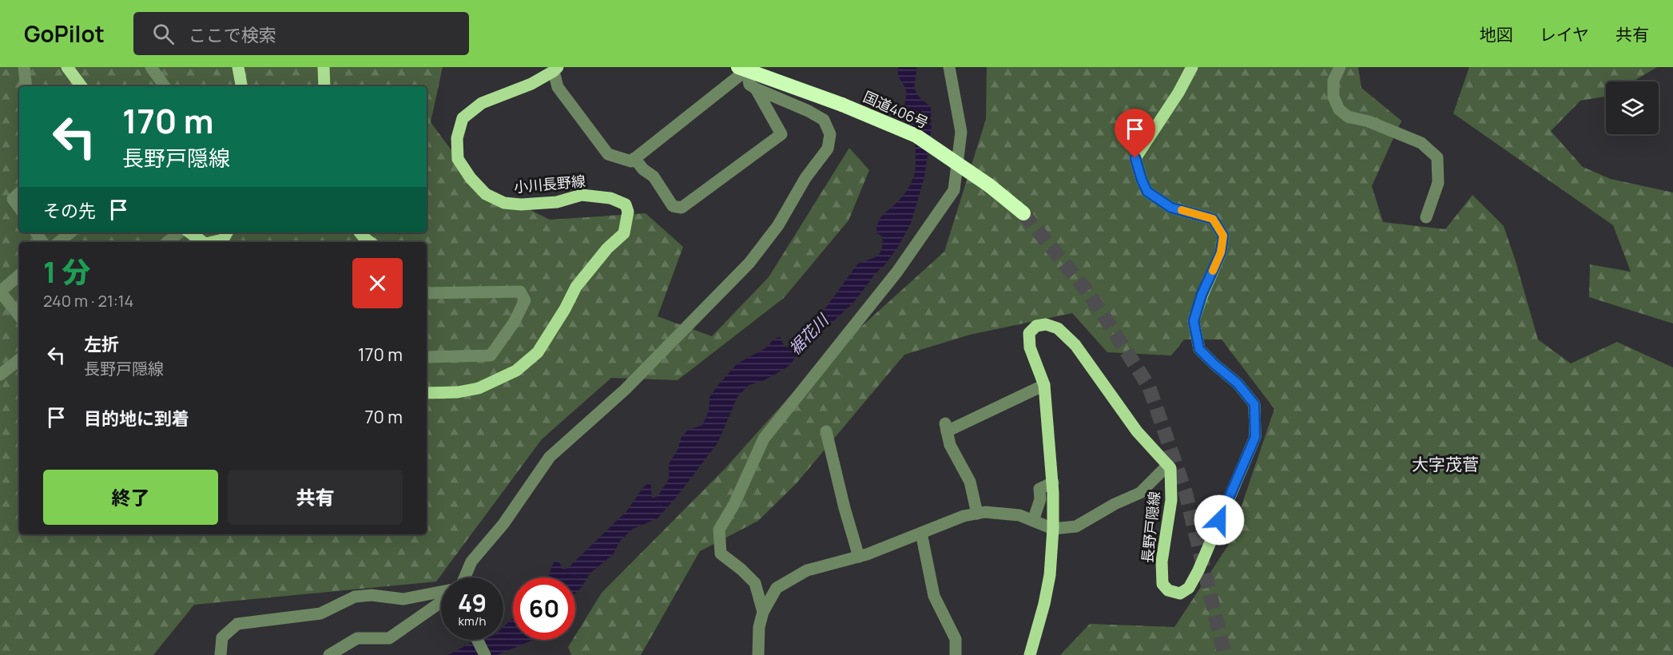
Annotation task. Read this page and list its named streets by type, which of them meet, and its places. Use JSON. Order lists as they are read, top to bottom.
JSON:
{
  "streets": {
    "highway": ["国道406号"],
    "main road": ["小川長野線", "長野戸隠線"]
  },
  "districts": ["大字茂菅"],
  "water": ["裾花川"],
  "page": {
    "header": "GoPilot",
    "search": "ここで検索",
    "nav": ["地図", "レイヤ", "共有"],
    "turn": ["170 m", "長野戸隠線"],
    "then": "その先",
    "heading": ["1 分", "240 m · 21:14"],
    "list": [
      {
        "name": "左折",
        "note": "長野戸隠線",
        "value": "170 m"
      },
      {
        "name": "目的地に到着",
        "value": "70 m"
      }
    ],
    "buttons": ["終了", "共有"],
    "speed": "49 km/h",
    "limit": "60"
  }
}
